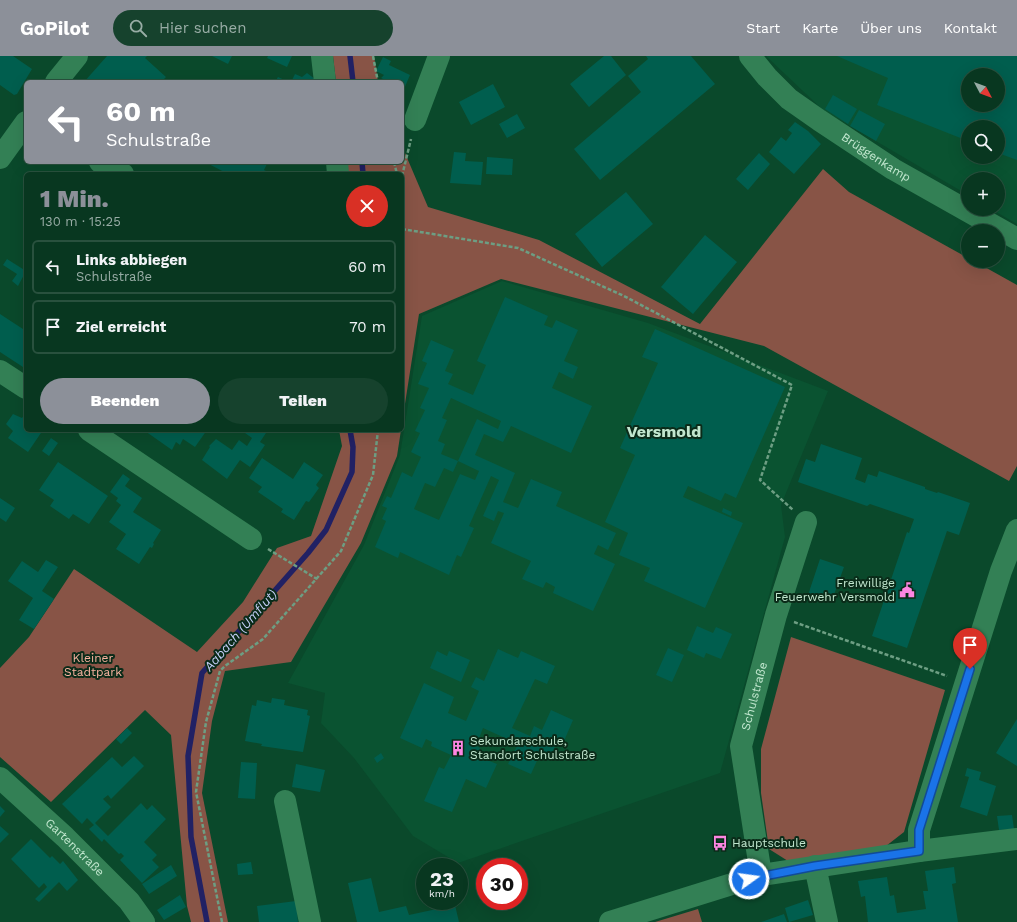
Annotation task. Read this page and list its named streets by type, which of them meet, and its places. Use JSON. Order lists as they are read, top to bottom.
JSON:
{
  "streets": {
    "street": ["Brüggenkamp", "Schulstraße", "Gartenstraße"]
  },
  "districts": ["Versmold"],
  "water": ["Aabach (Umflut)"],
  "parks": ["Kleiner Stadtpark"],
  "places": {
    "public building": ["Freiwillige Feuerwehr Versmold"],
    "building": ["Sekundarschule, Standort Schulstraße"],
    "bus stop": ["Hauptschule"]
  },
  "north": "bottom right",
  "page": {
    "header": "GoPilot",
    "search": "Hier suchen",
    "nav": [
      "Start",
      "Karte",
      "Über uns",
      "Kontakt"
    ],
    "map_buttons": ["+", "−"],
    "turn": ["60 m", "Schulstraße"],
    "heading": ["1 Min.", "130 m · 15:25"],
    "list": [
      {
        "name": "Links abbiegen",
        "note": "Schulstraße",
        "value": "60 m"
      },
      {
        "name": "Ziel erreicht",
        "value": "70 m"
      }
    ],
    "buttons": ["Beenden", "Teilen"],
    "speed": "23 km/h",
    "limit": "30"
  }
}
